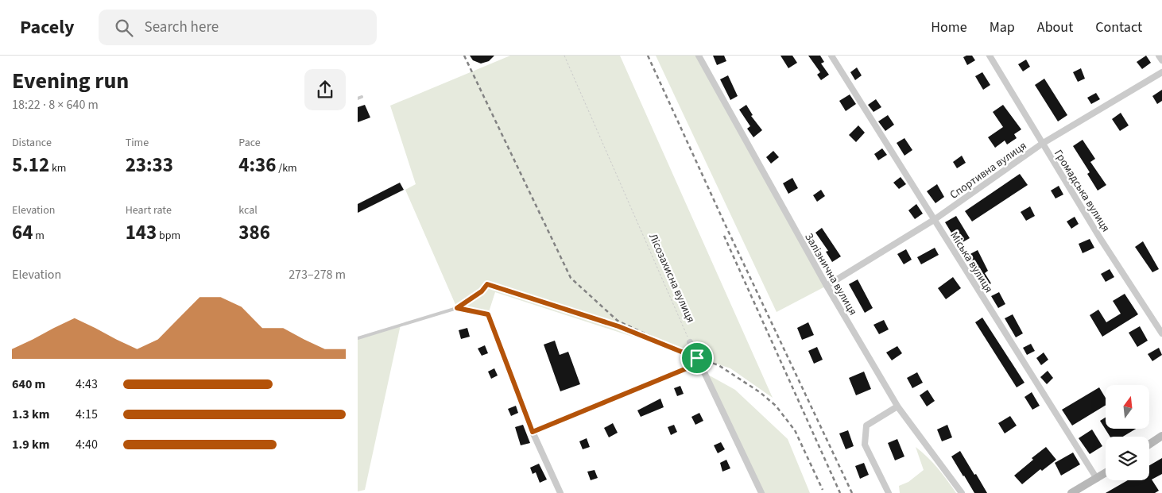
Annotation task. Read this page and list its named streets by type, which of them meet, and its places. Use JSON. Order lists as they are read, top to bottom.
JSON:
{
  "streets": {
    "street": [
      "Спортивна вулиця",
      "Громадська вулиця",
      "Міська вулиця",
      "Залізнична вулиця"
    ],
    "path": ["Лісозахисна вулиця"]
  },
  "crossings": [
    ["Спортивна вулиця", "Громадська вулиця"],
    ["Спортивна вулиця", "Міська вулиця"],
    ["Спортивна вулиця", "Залізнична вулиця"]
  ],
  "north": "top",
  "page": {
    "header": "Pacely",
    "search": "Search here",
    "nav": [
      "Home",
      "Map",
      "About",
      "Contact"
    ],
    "heading": ["Evening run", "18:22 · 8 × 640 m"],
    "stats": [
      ["Distance", "5.12 km"],
      ["Time", "23:33"],
      ["Pace", "4:36 /km"],
      ["Elevation", "64 m"],
      ["Heart rate", "143 bpm"],
      ["kcal", "386"]
    ],
    "chart": ["Elevation", "273–278 m"],
    "list": [
      {
        "name": "640 m",
        "note": "4:43"
      },
      {
        "name": "1.3 km",
        "note": "4:15"
      },
      {
        "name": "1.9 km",
        "note": "4:40"
      }
    ]
  }
}
